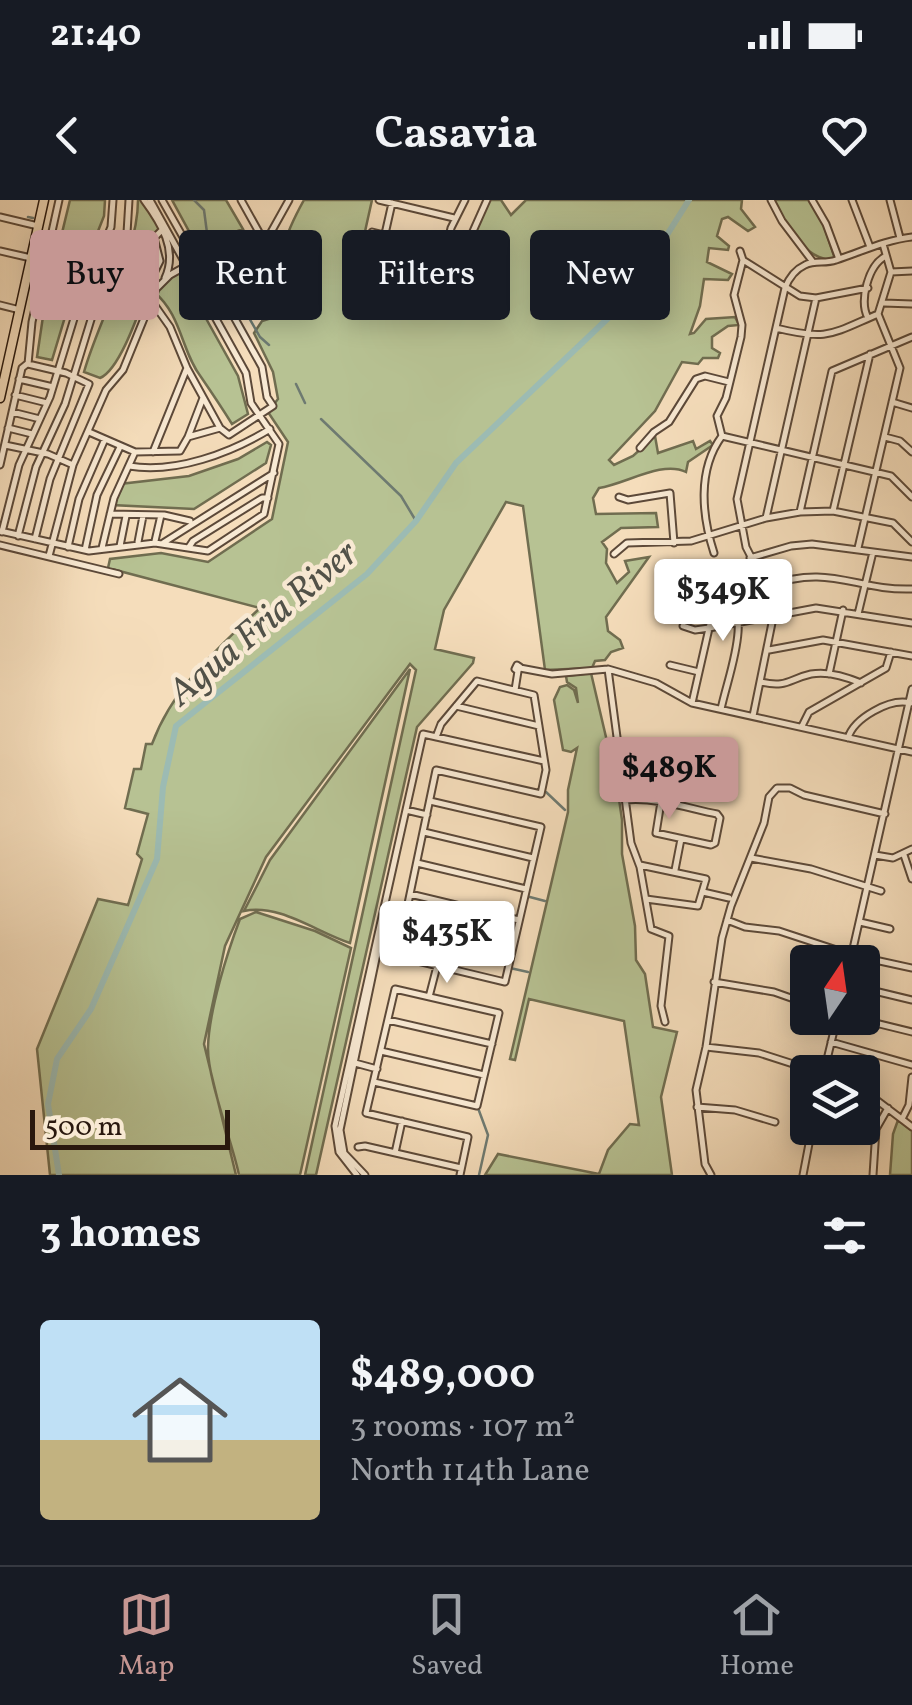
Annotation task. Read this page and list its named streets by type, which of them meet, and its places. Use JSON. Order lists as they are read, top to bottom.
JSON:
{
  "water": ["Agua Fria River"],
  "scale_bar": "500 m",
  "north": "top",
  "page": {
    "status": "21:40",
    "header": "Casavia",
    "chip": [
      "Buy",
      "Rent",
      "Filters",
      "New"
    ],
    "price": ["$349K", "$489K", "$435K"],
    "scale": "500 m",
    "heading": "3 homes",
    "list": [
      {
        "name": "$489,000",
        "note": "3 rooms · 107 m² · North 114th Lane"
      }
    ],
    "tabs": ["Map", "Saved", "Home"]
  }
}
